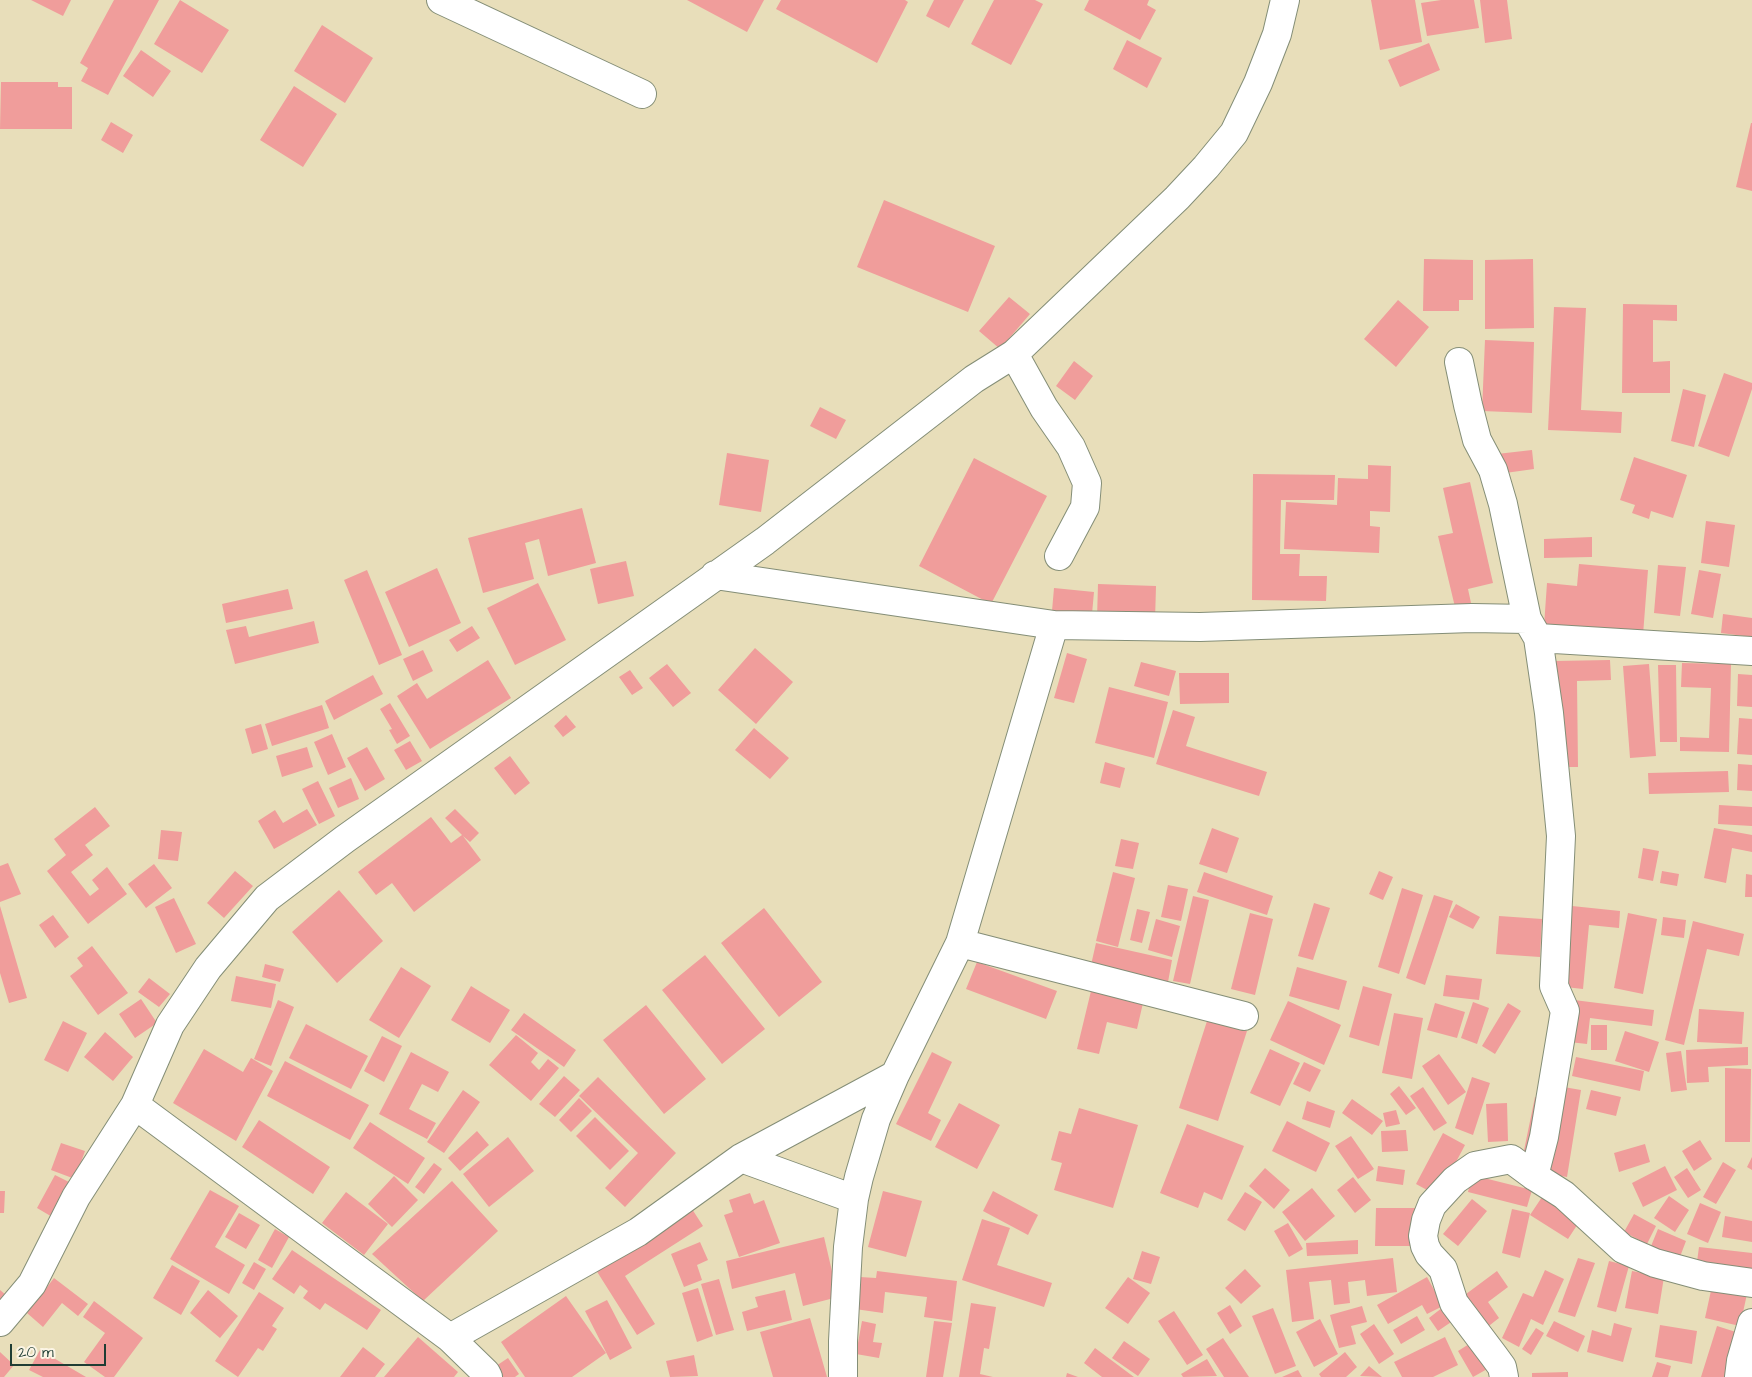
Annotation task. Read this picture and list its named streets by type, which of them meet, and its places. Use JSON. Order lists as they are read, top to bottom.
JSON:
{
  "scale_bar": "20 m"
}
